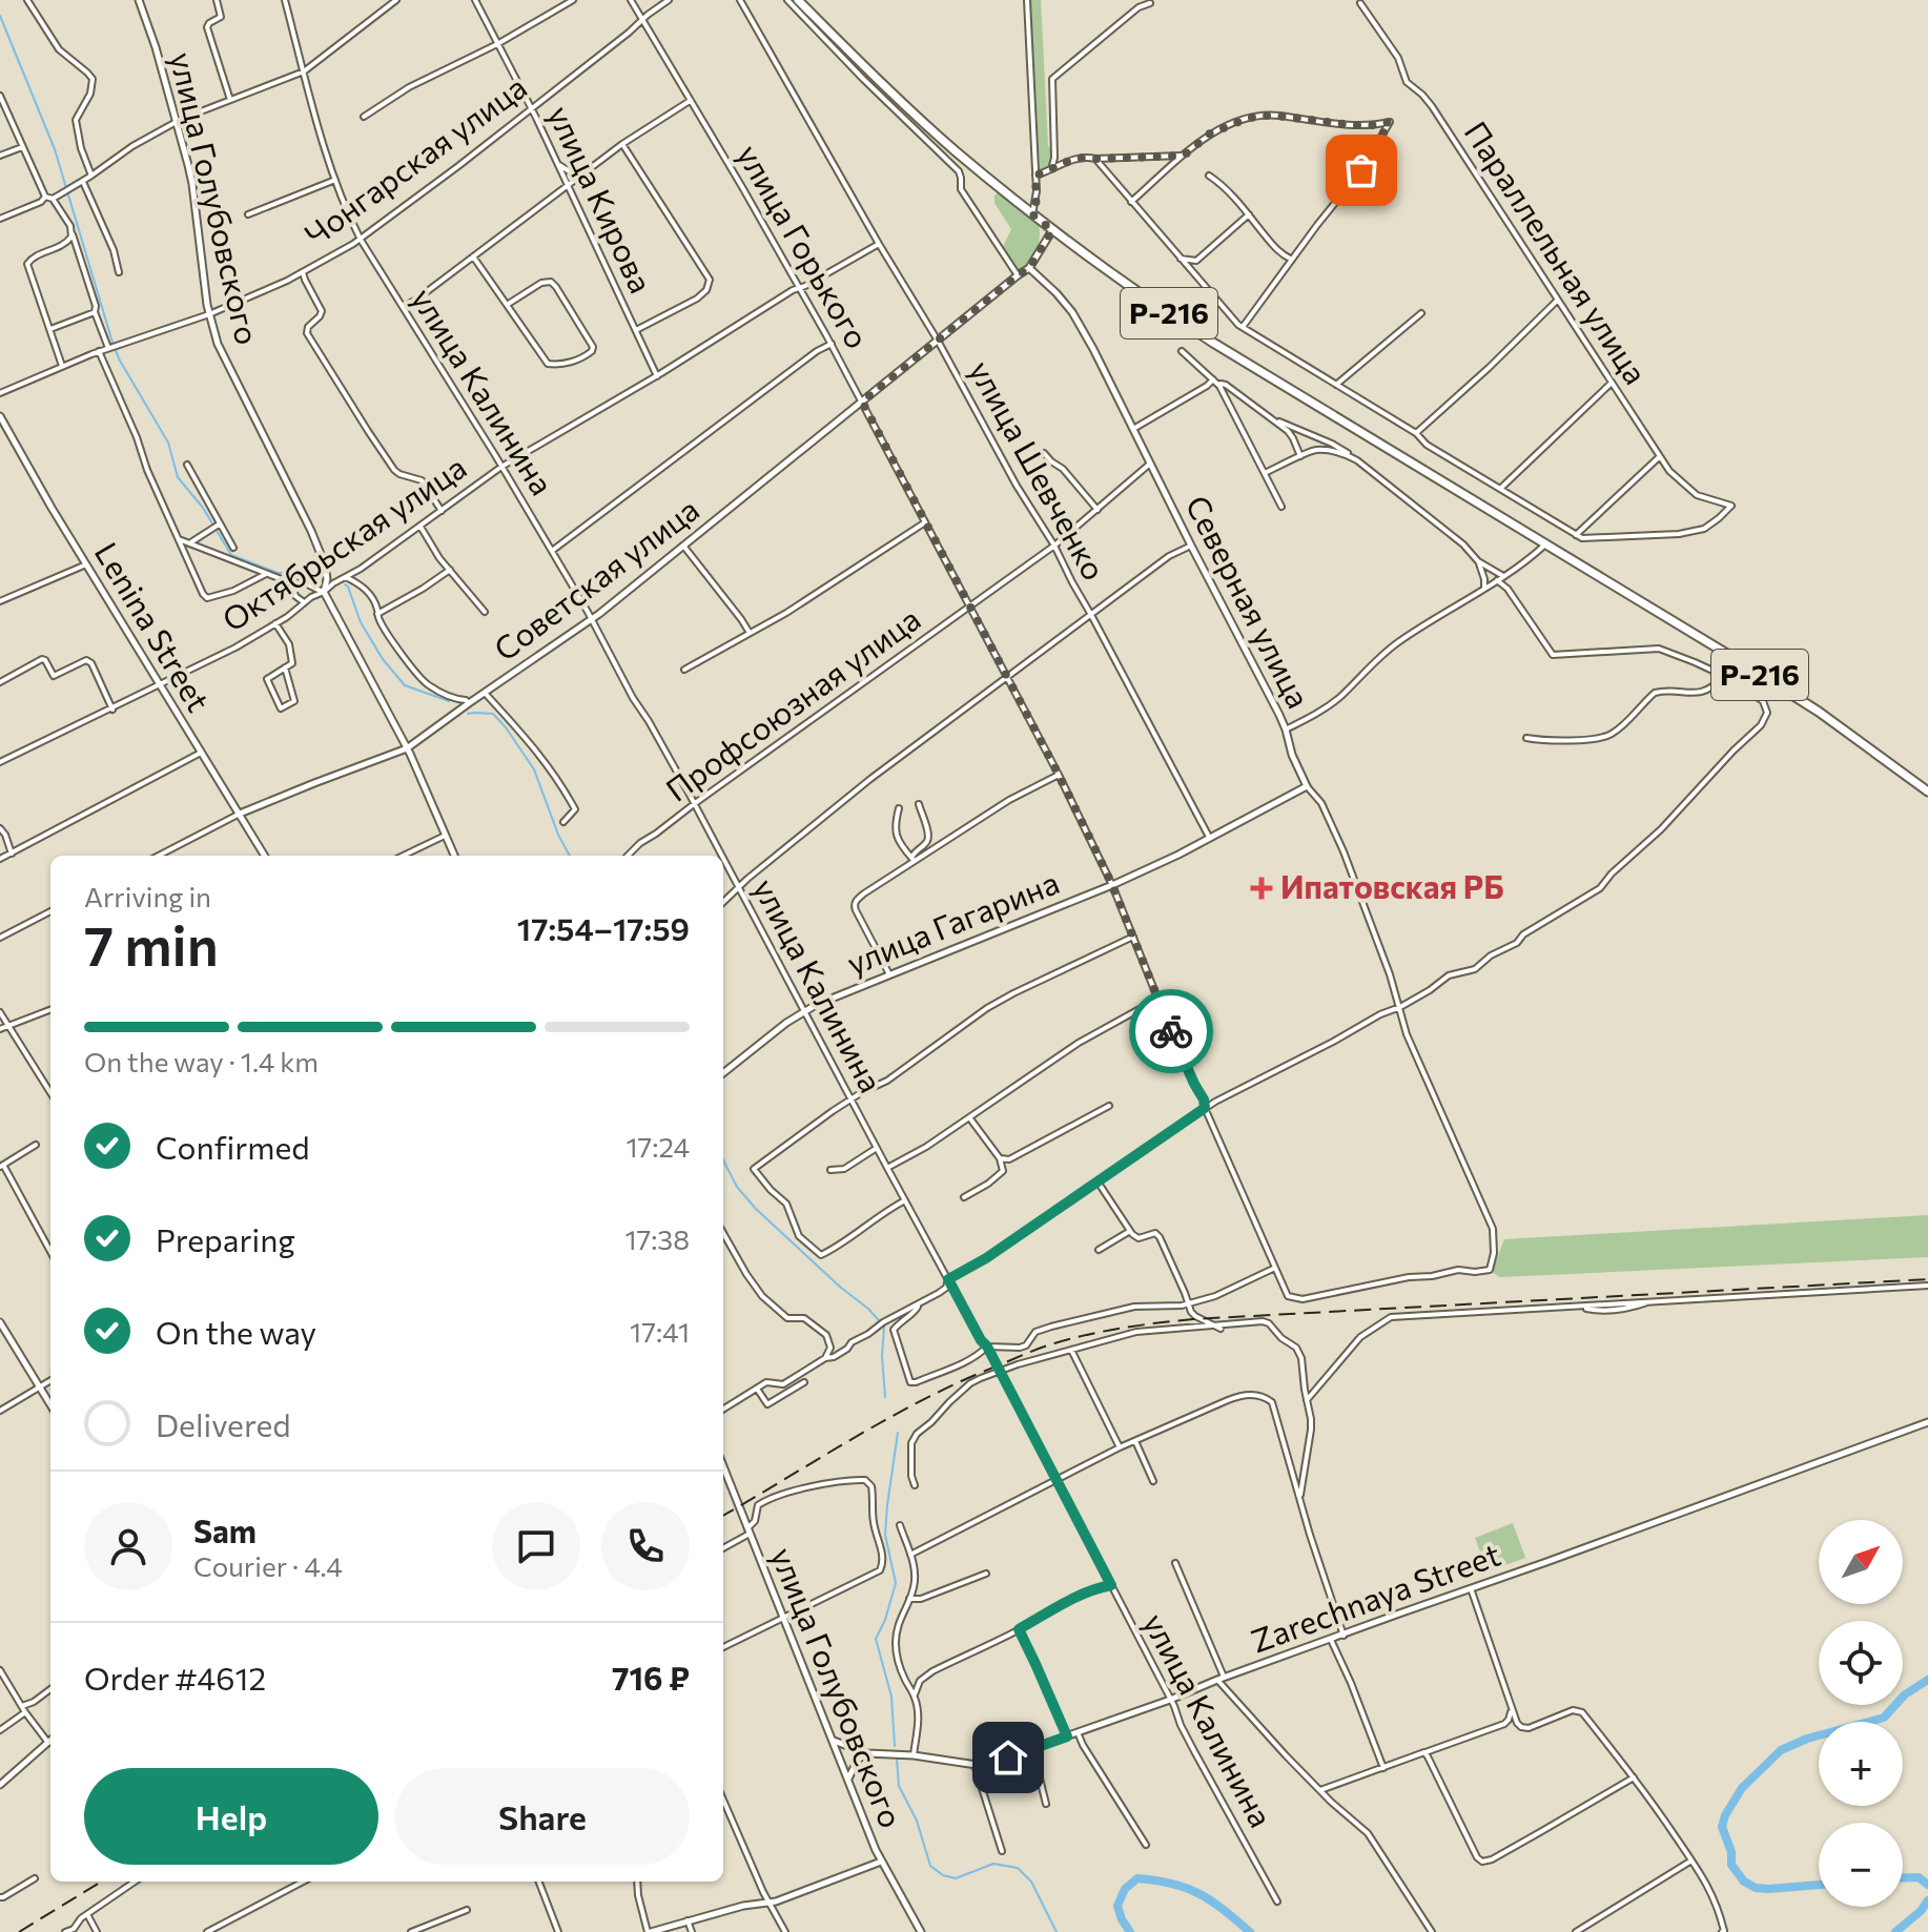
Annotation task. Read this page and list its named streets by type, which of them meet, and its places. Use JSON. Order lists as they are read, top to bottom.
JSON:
{
  "streets": {
    "highway": ["Р-216"],
    "street": [
      "Чонгарская улица",
      "улица Голубовского",
      "улица Кирова",
      "улица Горького",
      "Параллельная улица",
      "улица Калинина",
      "улица Шевченко",
      "Октябрьская улица",
      "Советская улица",
      "Северная улица",
      "Lenina Street",
      "Профсоюзная улица",
      "улица Гагарина",
      "Zarechnaya Street"
    ]
  },
  "crossings": [
    ["Чонгарская улица", "улица Голубовского"],
    ["Чонгарская улица", "улица Кирова"],
    ["Чонгарская улица", "улица Горького"],
    ["Чонгарская улица", "улица Калинина"],
    ["улица Голубовского", "Октябрьская улица"],
    ["улица Голубовского", "Советская улица"],
    ["улица Голубовского", "Zarechnaya Street"],
    ["улица Кирова", "Октябрьская улица"],
    ["улица Горького", "Октябрьская улица"],
    ["улица Горького", "Советская улица"],
    ["улица Горького", "Северная улица"],
    ["улица Горького", "Профсоюзная улица"],
    ["улица Горького", "улица Гагарина"],
    ["улица Калинина", "Октябрьская улица"],
    ["улица Калинина", "Советская улица"],
    ["улица Калинина", "Профсоюзная улица"],
    ["улица Калинина", "улица Гагарина"],
    ["улица Калинина", "Zarechnaya Street"],
    ["улица Шевченко", "Октябрьская улица"],
    ["улица Шевченко", "Советская улица"],
    ["улица Шевченко", "Профсоюзная улица"],
    ["улица Шевченко", "улица Гагарина"],
    ["Октябрьская улица", "Lenina Street"],
    ["Советская улица", "Северная улица"],
    ["Советская улица", "Lenina Street"],
    ["Северная улица", "Профсоюзная улица"],
    ["Северная улица", "улица Гагарина"]
  ],
  "places": {
    "health": ["Ипатовская РБ"]
  },
  "north": "top right",
  "page": {
    "heading": ["7 min", "Arriving in", "17:54–17:59"],
    "panel": [
      "Sam",
      "Courier · 4.4",
      "Order #4612",
      "716 ₽"
    ],
    "bar": "On the way · 1.4 km",
    "list": [
      ["Confirmed", "17:24"],
      ["Preparing", "17:38"],
      ["On the way", "17:41"],
      "Delivered"
    ],
    "map_buttons": ["+", "−"],
    "buttons": ["Help", "Share"]
  }
}
